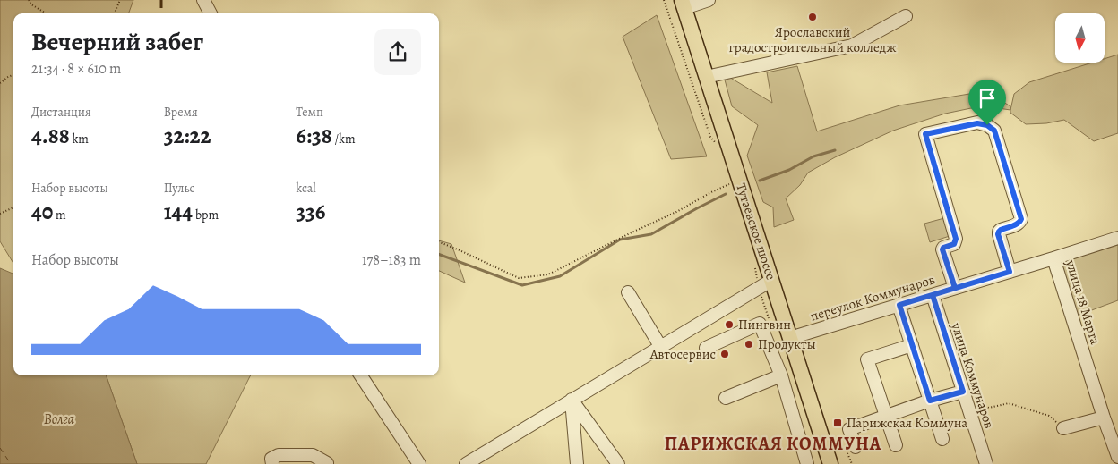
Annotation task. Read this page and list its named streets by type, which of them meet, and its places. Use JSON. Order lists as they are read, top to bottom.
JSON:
{
  "streets": {
    "main road": ["Тутаевское шоссе"],
    "street": ["переулок Коммунаров", "улица 18 Марта", "улица Коммунаров"]
  },
  "crossings": [
    ["Тутаевское шоссе", "переулок Коммунаров"],
    ["переулок Коммунаров", "улица 18 Марта"],
    ["переулок Коммунаров", "улица Коммунаров"]
  ],
  "districts": ["ПАРИЖСКАЯ КОММУНА"],
  "water": ["Волга"],
  "places": {
    "other": [
      "Ярославский градостроительный колледж",
      "Пингвин",
      "Продукты",
      "Автосервис"
    ],
    "transit": ["Парижская Коммуна"]
  },
  "north": "bottom",
  "page": {
    "heading": ["Вечерний забег", "21:34 · 8 × 610 m"],
    "stats": [
      ["Дистанция", "4.88 km"],
      ["Время", "32:22"],
      ["Темп", "6:38 /km"],
      ["Набор высоты", "40 m"],
      ["Пульс", "144 bpm"],
      ["kcal", "336"]
    ],
    "chart": ["Набор высоты", "178–183 m"]
  }
}
